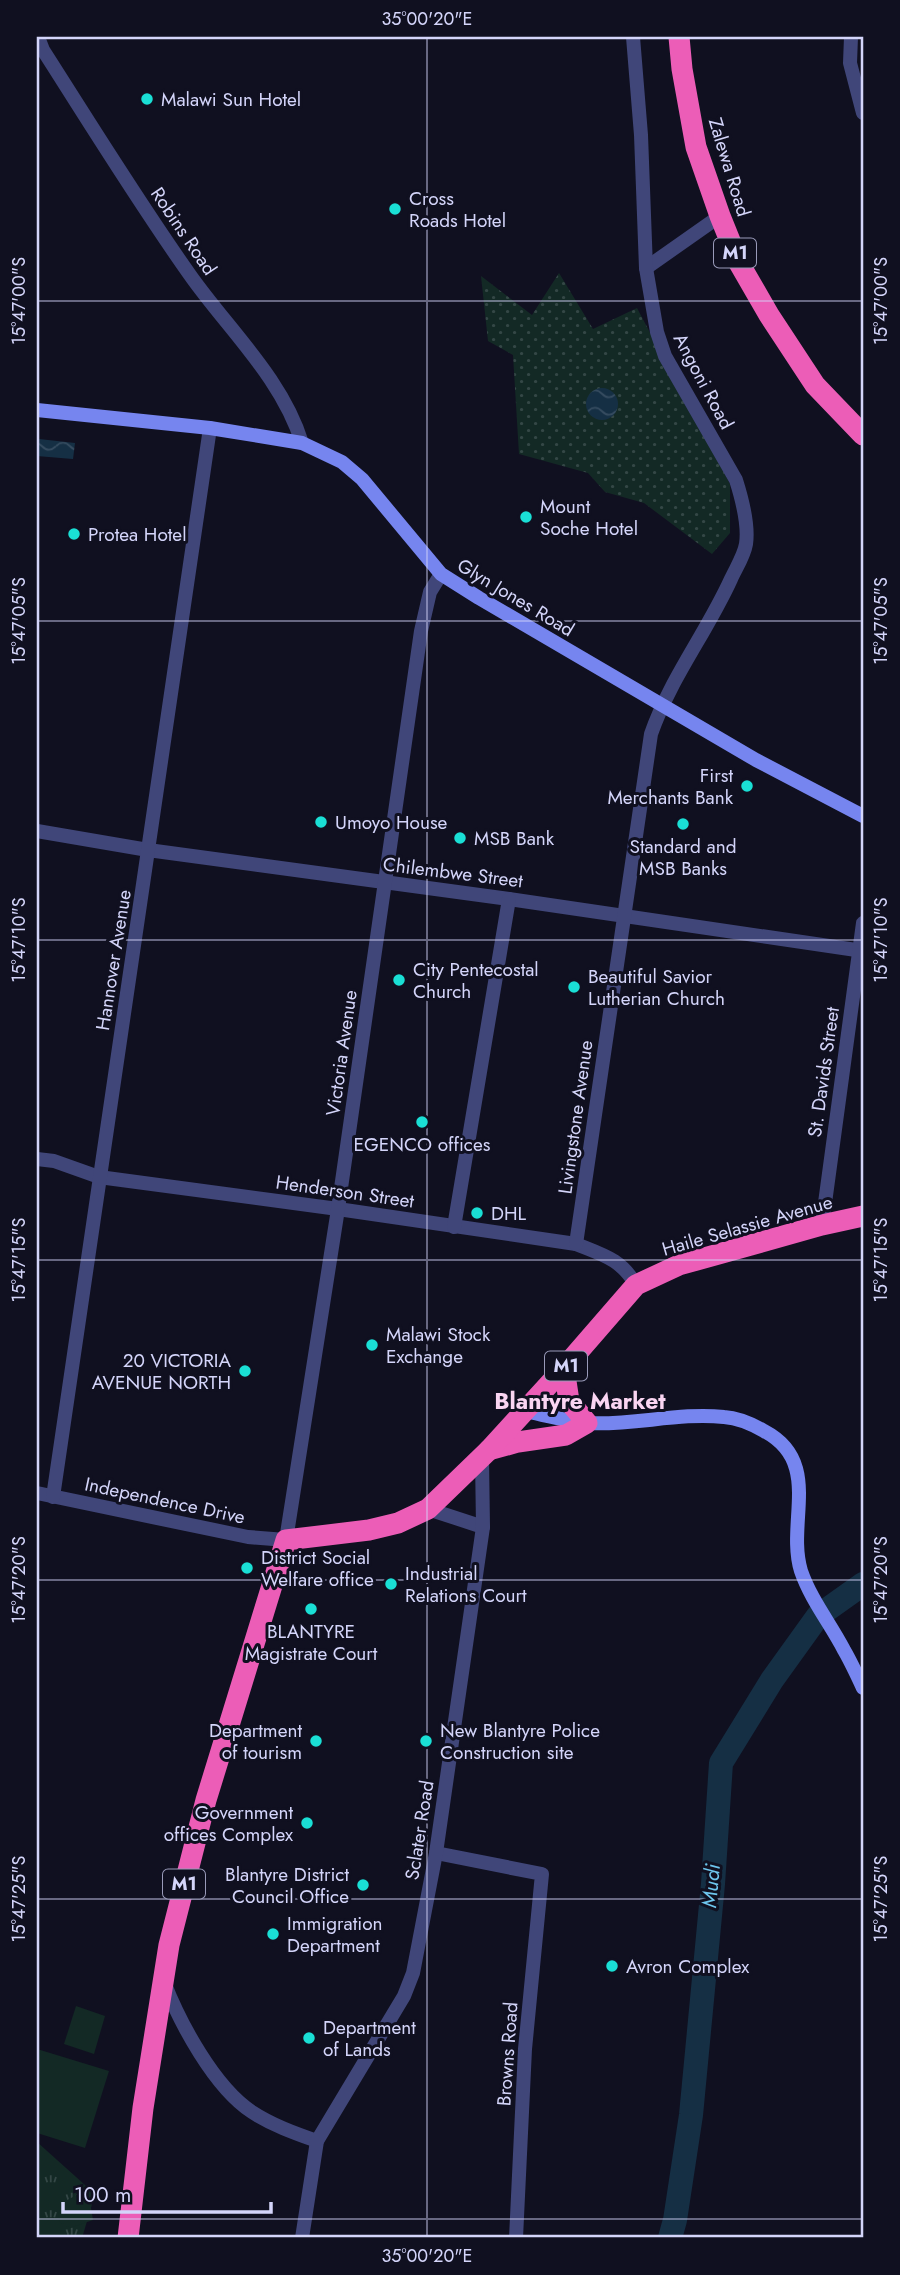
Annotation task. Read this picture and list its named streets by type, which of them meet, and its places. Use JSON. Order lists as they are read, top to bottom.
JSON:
{
  "streets": {
    "highway": ["Zalewa Road", "M1", "Haile Selassie Avenue"],
    "street": [
      "Robins Road",
      "Angoni Road",
      "Glyn Jones Road",
      "Chilembwe Street",
      "Hannover Avenue",
      "Victoria Avenue",
      "St. Davids Street",
      "Livingstone Avenue",
      "Henderson Street",
      "Independence Drive",
      "Sclater Road",
      "Browns Road"
    ]
  },
  "crossings": [
    ["Robins Road", "Glyn Jones Road"],
    ["M1", "Victoria Avenue"],
    ["M1", "Haile Selassie Avenue"],
    ["M1", "Independence Drive"],
    ["Angoni Road", "Glyn Jones Road"],
    ["Angoni Road", "Livingstone Avenue"],
    ["Glyn Jones Road", "Hannover Avenue"],
    ["Glyn Jones Road", "Victoria Avenue"],
    ["Glyn Jones Road", "Livingstone Avenue"],
    ["Chilembwe Street", "Hannover Avenue"],
    ["Chilembwe Street", "Victoria Avenue"],
    ["Chilembwe Street", "St. Davids Street"],
    ["Chilembwe Street", "Livingstone Avenue"],
    ["Hannover Avenue", "Henderson Street"],
    ["Hannover Avenue", "Independence Drive"],
    ["Victoria Avenue", "Henderson Street"],
    ["Victoria Avenue", "Haile Selassie Avenue"],
    ["Victoria Avenue", "Independence Drive"],
    ["St. Davids Street", "Haile Selassie Avenue"],
    ["Livingstone Avenue", "Henderson Street"],
    ["Henderson Street", "Haile Selassie Avenue"],
    ["Haile Selassie Avenue", "Independence Drive"],
    ["Haile Selassie Avenue", "Sclater Road"],
    ["Sclater Road", "Browns Road"]
  ],
  "districts": ["Blantyre Market"],
  "water": ["Mudi"],
  "places": [
    "Malawi Sun Hotel",
    "Cross Roads Hotel",
    "Mount Soche Hotel",
    "Protea Hotel",
    "First Merchants Bank",
    "Umoyo House",
    "Standard and MSB Banks",
    "MSB Bank",
    "City Pentecostal Church",
    "Beautiful Savior Lutherian Church",
    "EGENCO offices",
    "DHL",
    "Malawi Stock Exchange",
    "20 VICTORIA AVENUE NORTH",
    "District Social Welfare office",
    "Industrial Relations Court",
    "BLANTYRE Magistrate Court",
    "Department of tourism",
    "New Blantyre Police Construction site",
    "Government offices Complex",
    "Blantyre District Council Office",
    "Immigration Department",
    "Avron Complex",
    "Department of Lands"
  ],
  "scale_bar": "100 m",
  "coordinates": [
    "35°00'20\"E",
    "15°47'00\"S",
    "15°47'05\"S",
    "15°47'10\"S",
    "15°47'15\"S",
    "15°47'20\"S",
    "15°47'25\"S"
  ]
}
